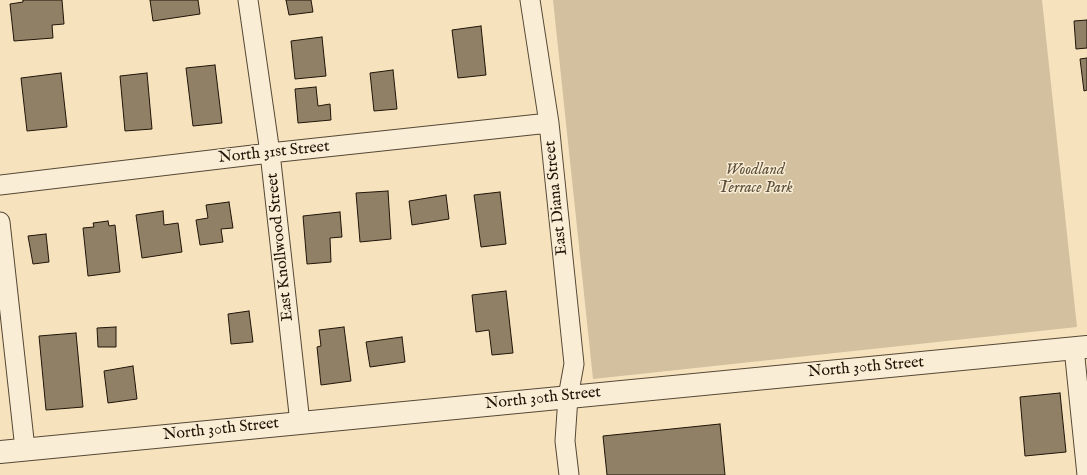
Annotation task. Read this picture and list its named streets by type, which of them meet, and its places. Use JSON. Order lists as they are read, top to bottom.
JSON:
{
  "streets": {
    "street": [
      "North 31st Street",
      "East Diana Street",
      "East Knollwood Street",
      "North 30th Street"
    ]
  },
  "crossings": [
    ["North 31st Street", "East Diana Street"],
    ["North 31st Street", "East Knollwood Street"],
    ["East Diana Street", "North 30th Street"],
    ["East Knollwood Street", "North 30th Street"]
  ],
  "parks": ["Woodland Terrace Park"]
}
